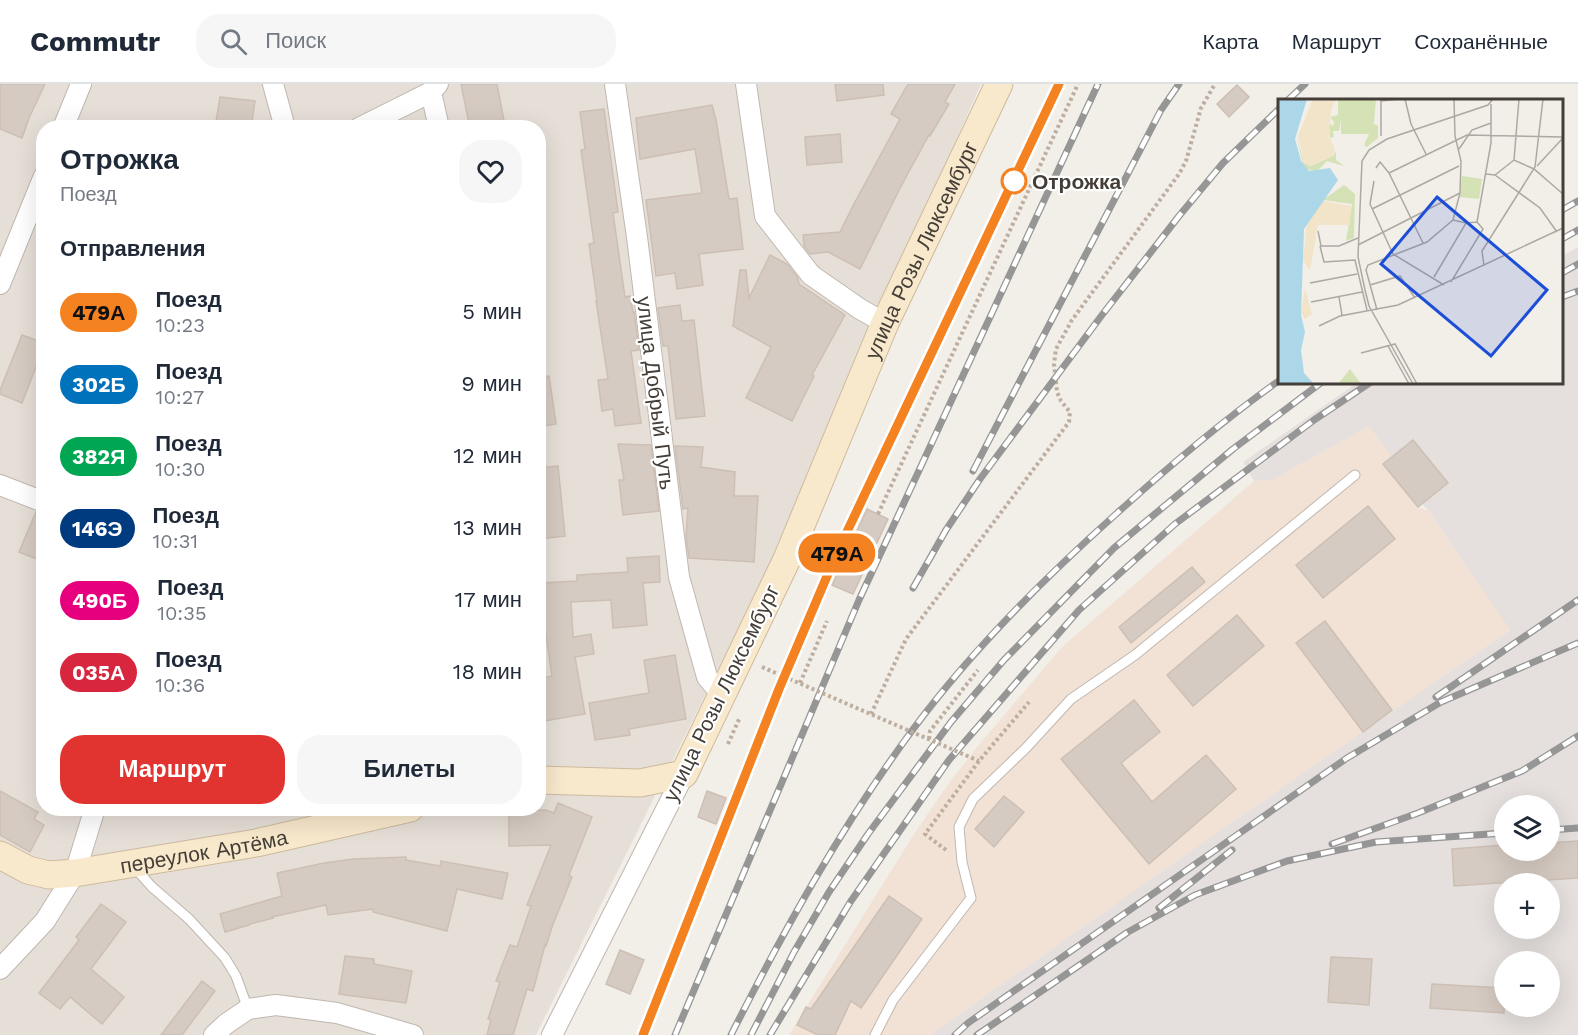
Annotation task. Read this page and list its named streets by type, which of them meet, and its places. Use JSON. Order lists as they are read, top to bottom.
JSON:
{
  "streets": {
    "street": ["улица Розы Люксембург", "улица Добрый Путь", "переулок Артёма"]
  },
  "crossings": [
    ["улица Розы Люксембург", "улица Добрый Путь"]
  ],
  "places": ["Отрожка"],
  "page": {
    "header": "Commutr",
    "search": "Поиск",
    "nav": ["Карта", "Маршрут", "Сохранённые"],
    "on_map": "479А",
    "heading": [
      ["Отрожка", "Поезд"],
      "Отправления"
    ],
    "list": [
      {
        "mark": "479А",
        "name": "Поезд",
        "note": "10:23",
        "value": "5 мин"
      },
      {
        "mark": "302Б",
        "name": "Поезд",
        "note": "10:27",
        "value": "9 мин"
      },
      {
        "mark": "382Я",
        "name": "Поезд",
        "note": "10:30",
        "value": "12 мин"
      },
      {
        "mark": "146Э",
        "name": "Поезд",
        "note": "10:31",
        "value": "13 мин"
      },
      {
        "mark": "490Б",
        "name": "Поезд",
        "note": "10:35",
        "value": "17 мин"
      },
      {
        "mark": "035А",
        "name": "Поезд",
        "note": "10:36",
        "value": "18 мин"
      }
    ],
    "buttons": ["Маршрут", "Билеты"],
    "map_buttons": ["+", "−"]
  }
}
